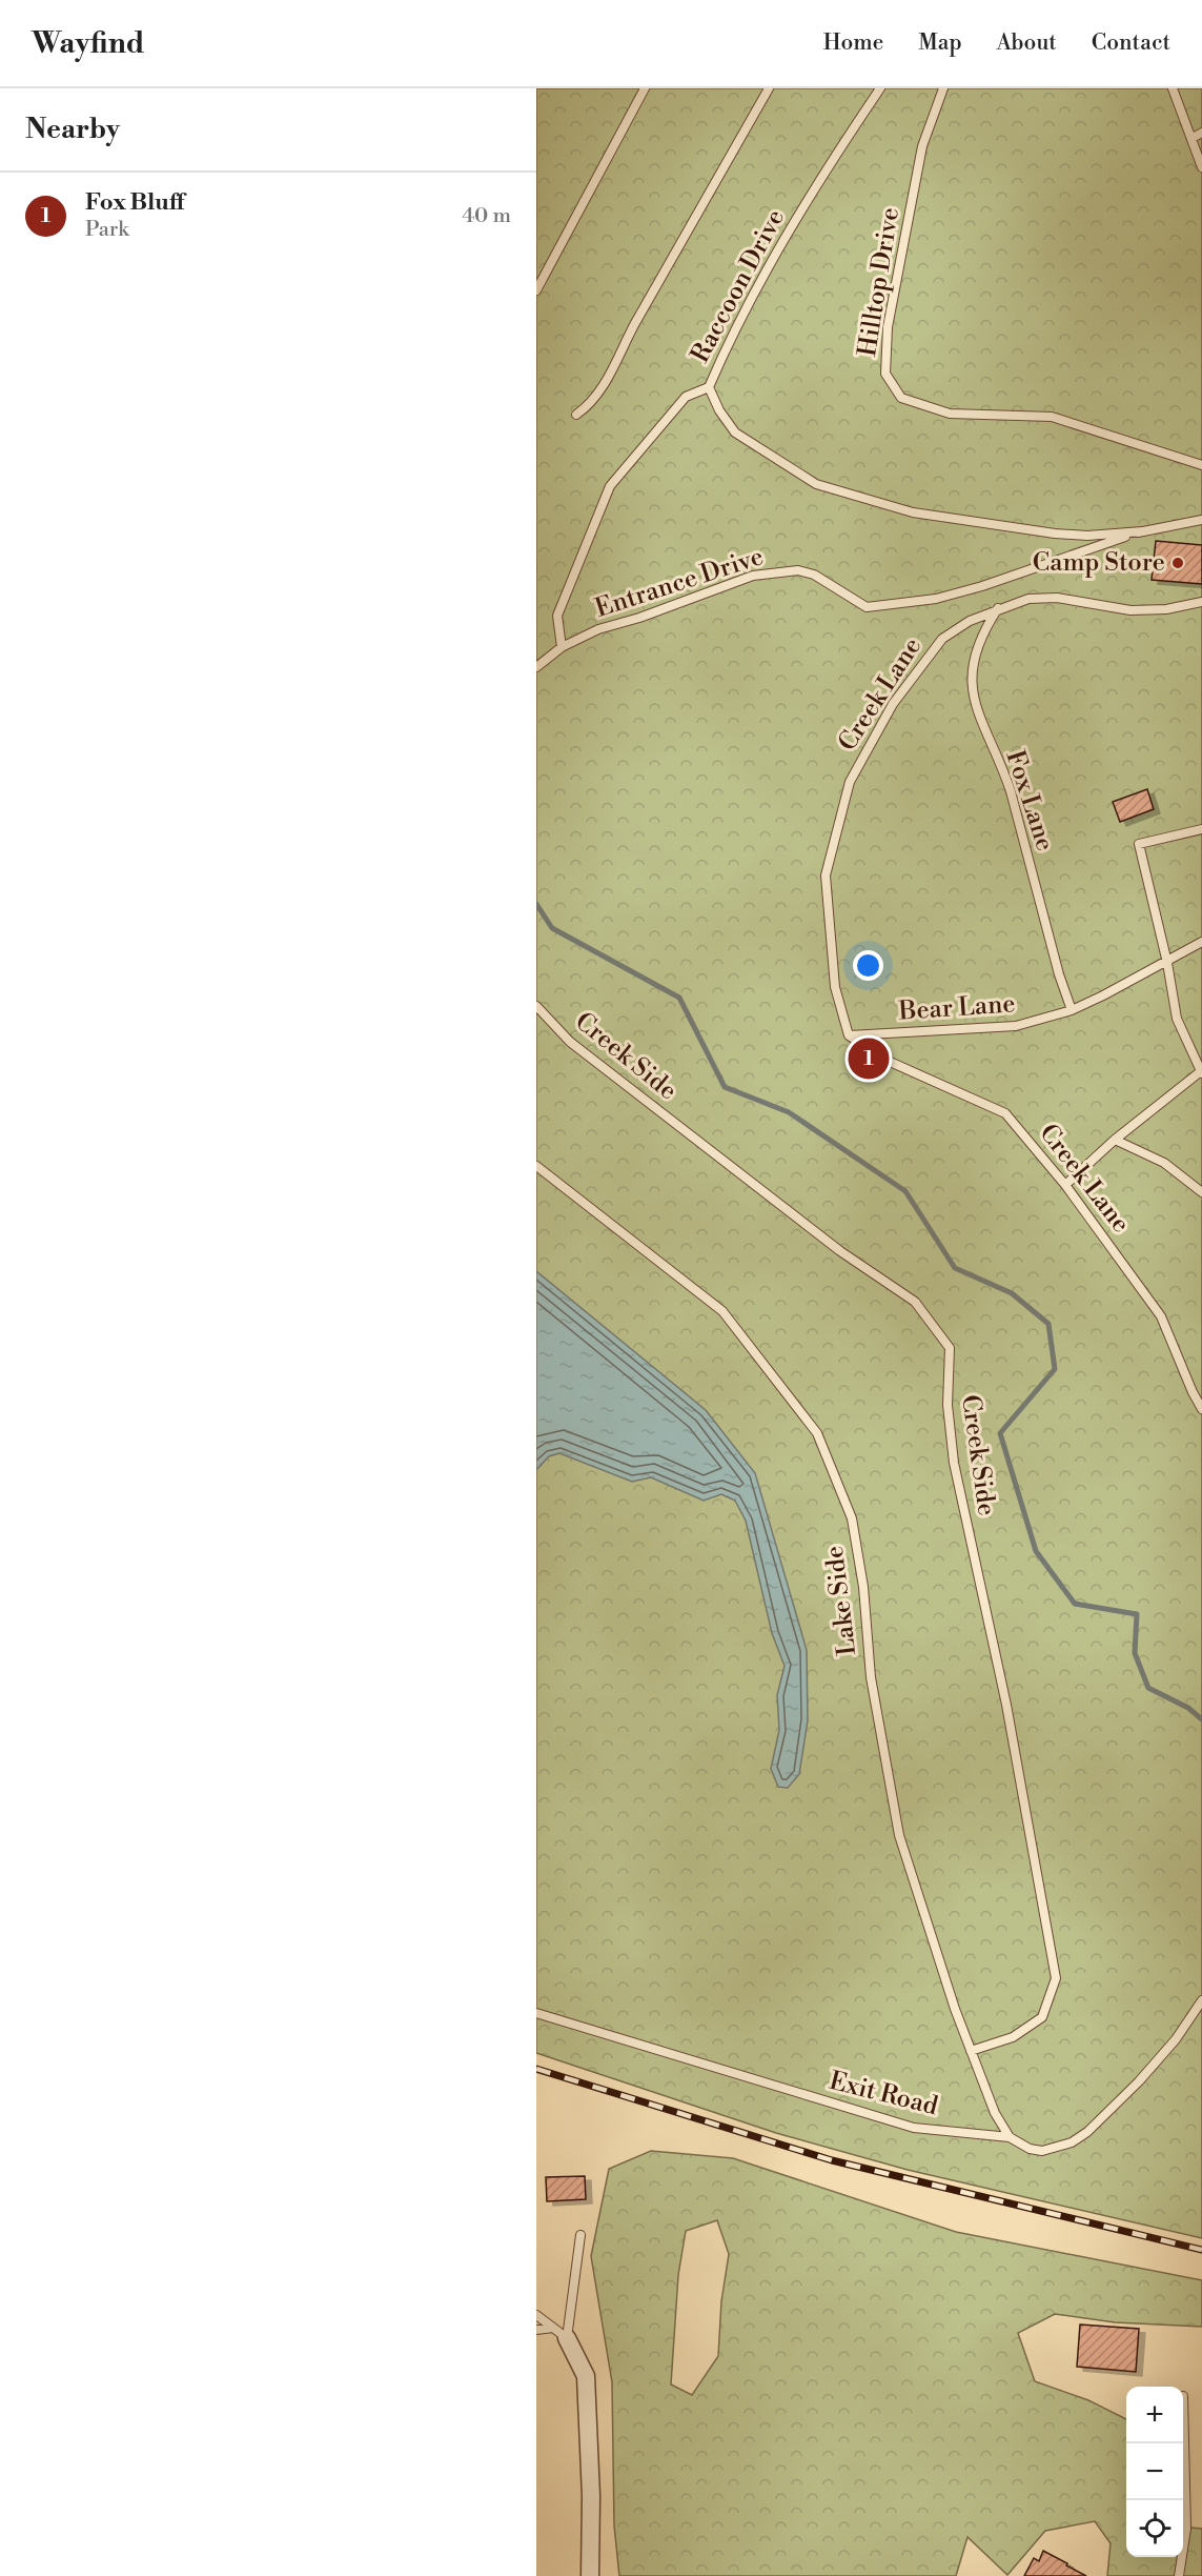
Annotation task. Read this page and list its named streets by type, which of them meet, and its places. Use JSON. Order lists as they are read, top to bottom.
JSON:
{
  "streets": {
    "lane": [
      "Hilltop Drive",
      "Raccoon Drive",
      "Entrance Drive",
      "Creek Lane",
      "Fox Lane",
      "Bear Lane",
      "Creek Side",
      "Lake Side",
      "Exit Road"
    ]
  },
  "crossings": [
    ["Raccoon Drive", "Entrance Drive"],
    ["Creek Lane", "Fox Lane"],
    ["Creek Lane", "Bear Lane"],
    ["Fox Lane", "Bear Lane"],
    ["Creek Side", "Lake Side"],
    ["Lake Side", "Exit Road"]
  ],
  "places": ["Camp Store"],
  "page": {
    "header": "Wayfind",
    "nav": [
      "Home",
      "Map",
      "About",
      "Contact"
    ],
    "heading": "Nearby",
    "list": [
      {
        "mark": "1",
        "name": "Fox Bluff",
        "note": "Park",
        "value": "40 m"
      }
    ],
    "pins": "1",
    "map_buttons": ["+", "−"]
  }
}
